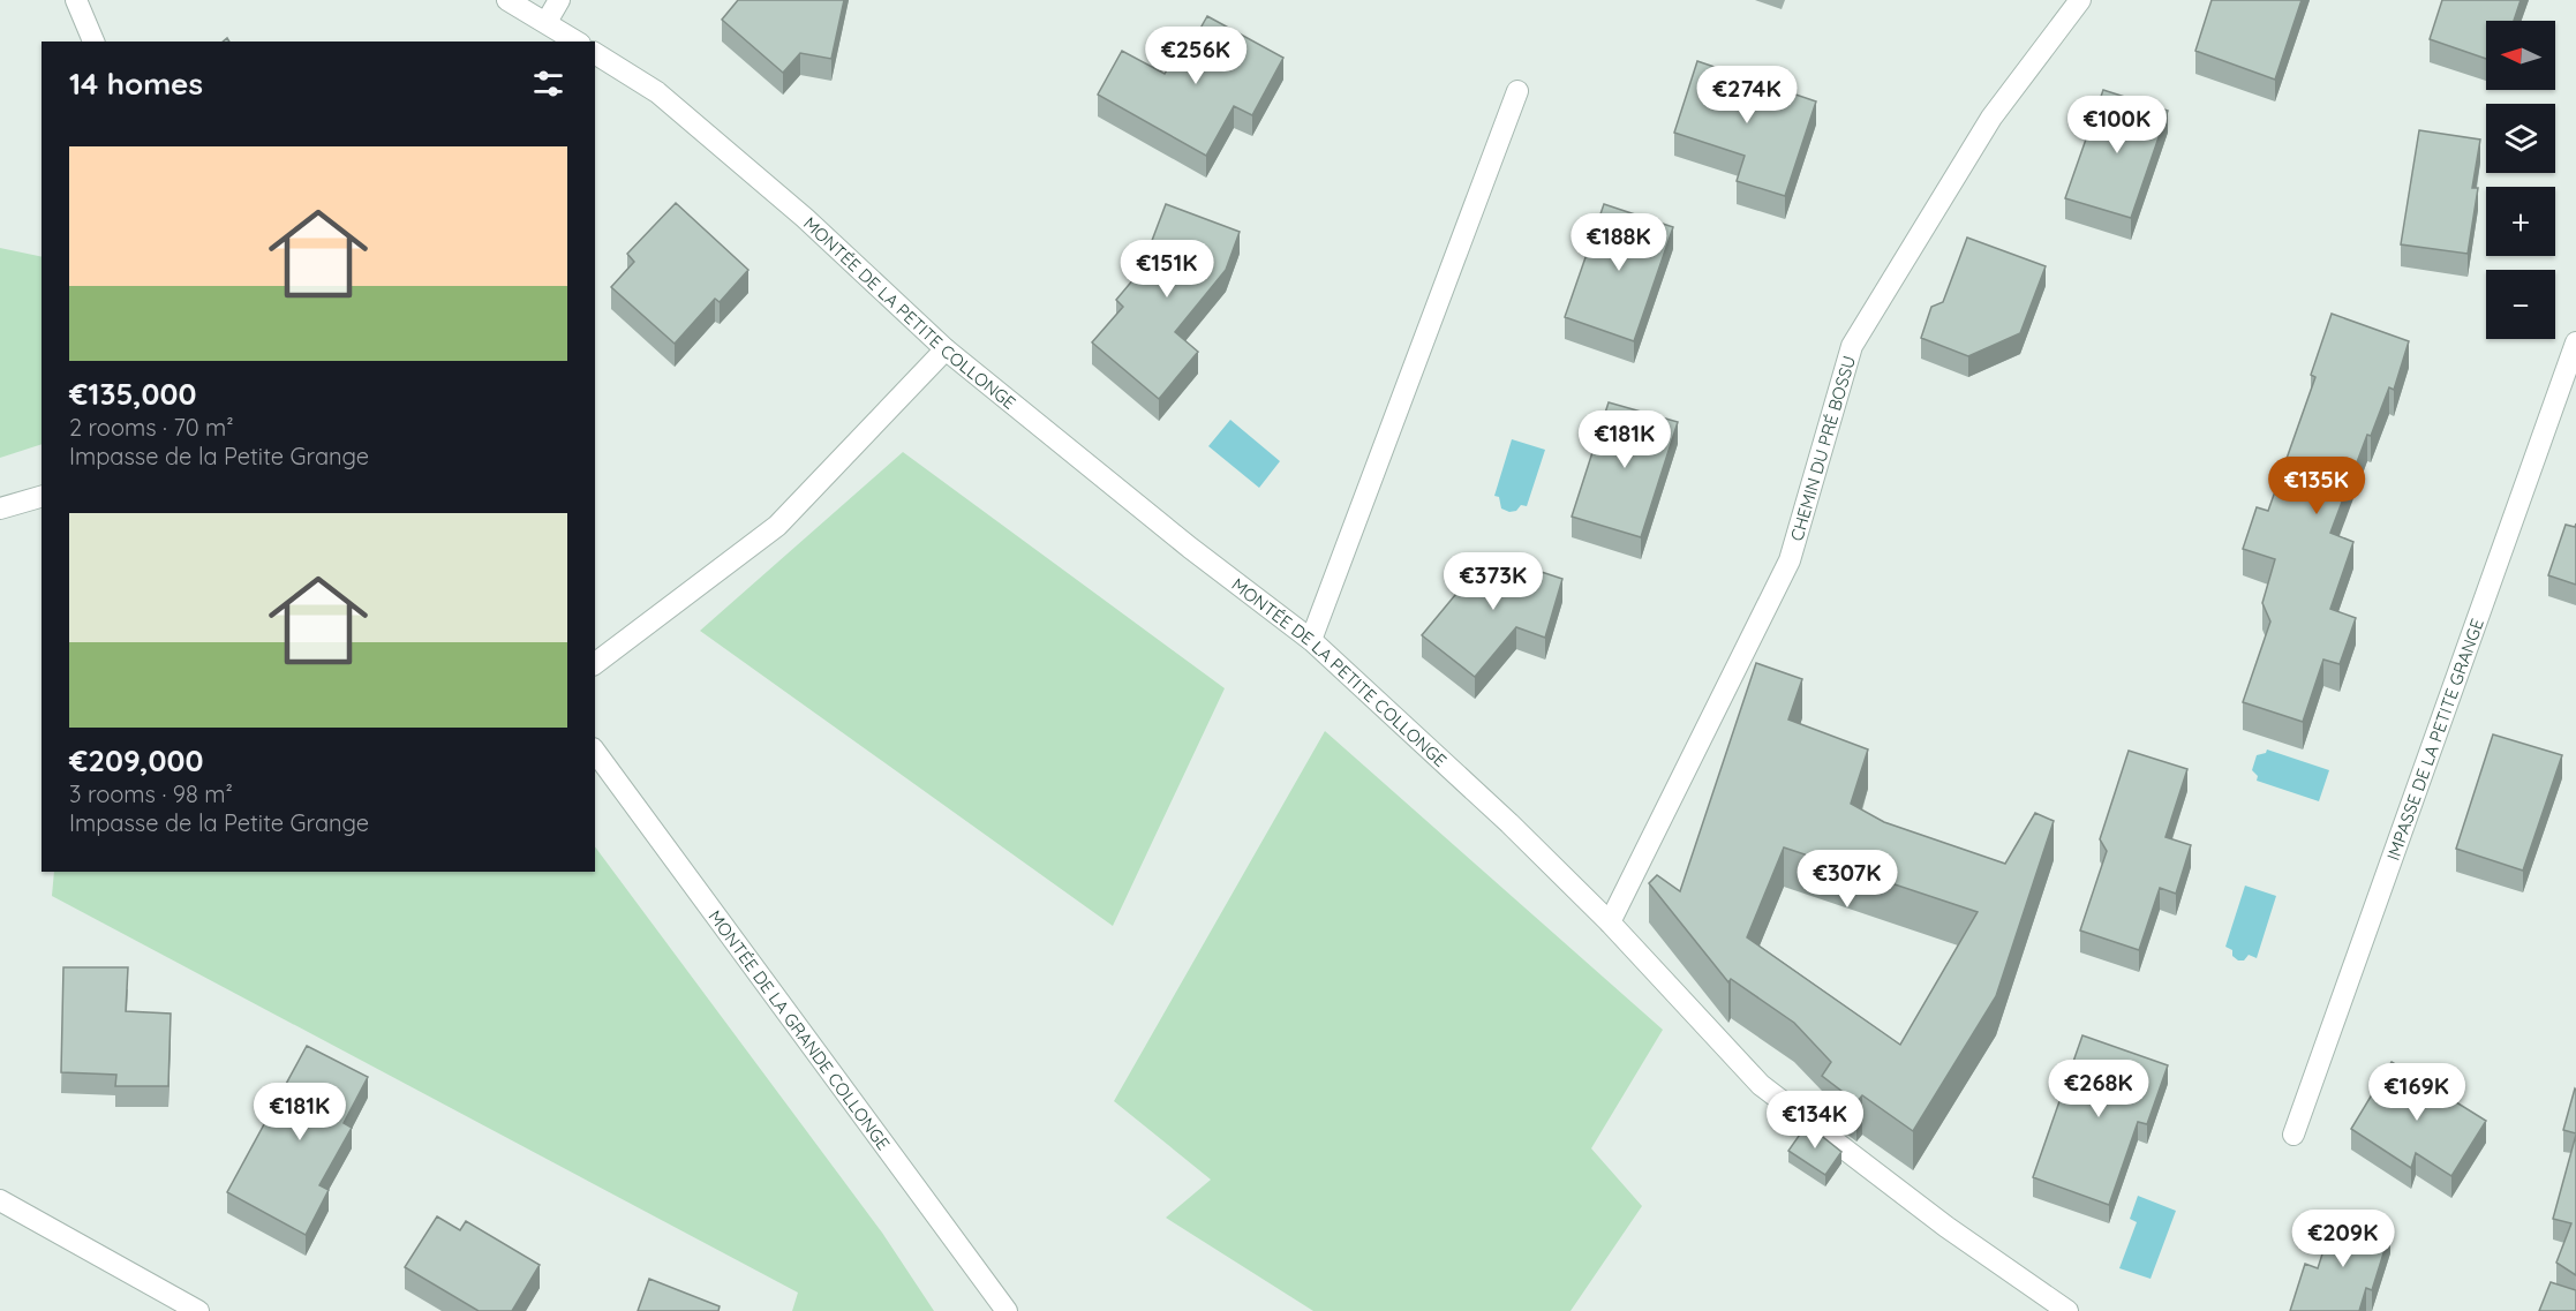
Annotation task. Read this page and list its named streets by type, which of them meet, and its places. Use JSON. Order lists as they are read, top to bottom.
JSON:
{
  "streets": {
    "street": [
      "MONTÉE DE LA PETITE COLLONGE",
      "CHEMIN DU PRÉ BOSSU",
      "IMPASSE DE LA PETITE GRANGE",
      "MONTÉE DE LA GRANDE COLLONGE"
    ]
  },
  "crossings": [
    ["MONTÉE DE LA PETITE COLLONGE", "CHEMIN DU PRÉ BOSSU"]
  ],
  "north": "left",
  "page": {
    "map_buttons": ["+", "−"],
    "price": [
      "€256K",
      "€274K",
      "€100K",
      "€188K",
      "€151K",
      "€181K",
      "€135K",
      "€373K",
      "€307K",
      "€268K",
      "€169K",
      "€181K",
      "€134K",
      "€209K"
    ],
    "heading": "14 homes",
    "list": [
      {
        "name": "€135,000",
        "note": "2 rooms · 70 m² · Impasse de la Petite Grange"
      },
      {
        "name": "€209,000",
        "note": "3 rooms · 98 m² · Impasse de la Petite Grange"
      }
    ]
  }
}
